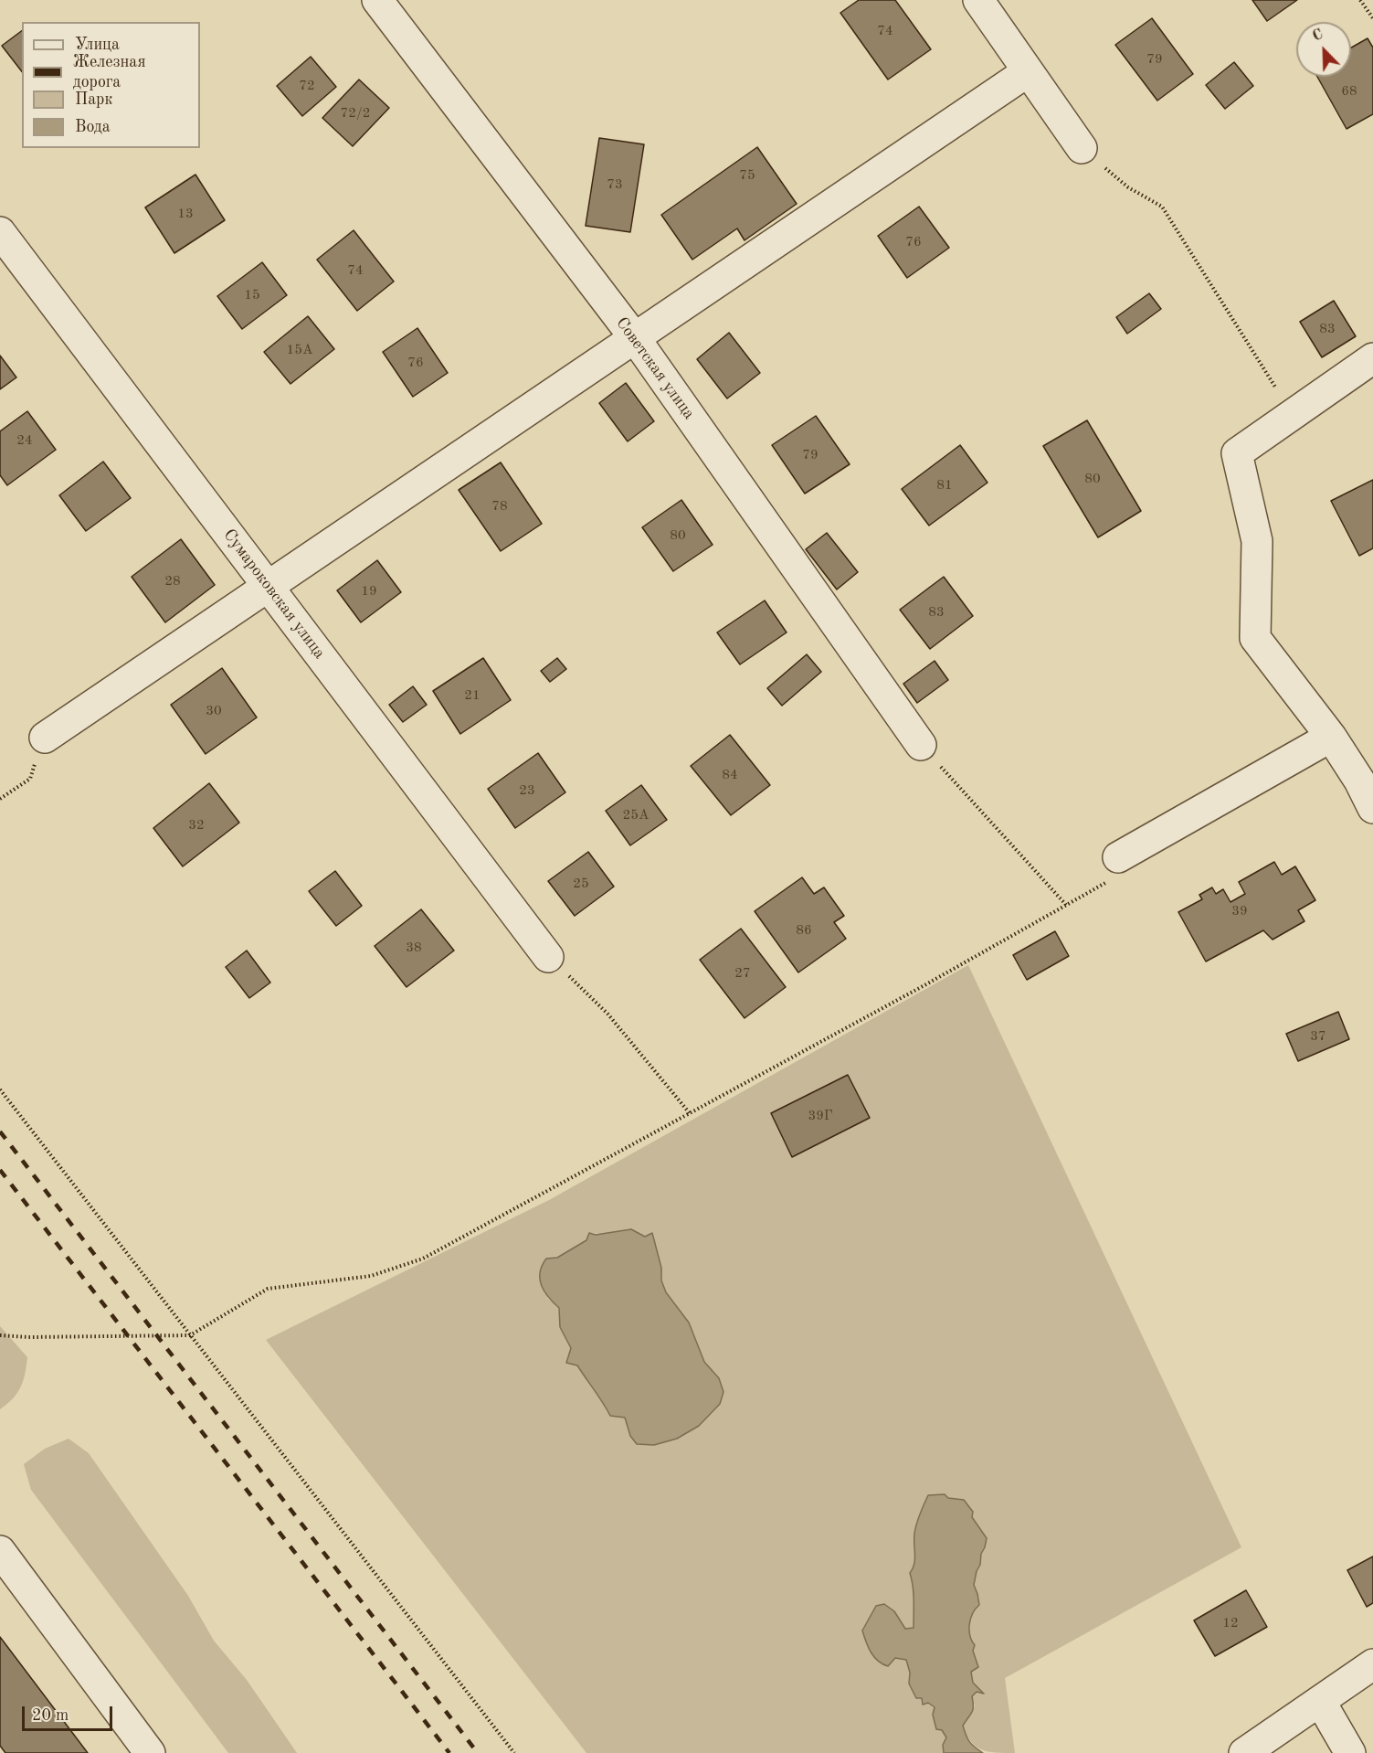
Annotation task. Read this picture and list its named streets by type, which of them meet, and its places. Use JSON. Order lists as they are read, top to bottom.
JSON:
{
  "streets": {
    "street": ["Советская улица", "Сумароковская улица"]
  },
  "house_numbers": [
    "74",
    "79",
    "72",
    "68",
    "72/2",
    "75",
    "73",
    "13",
    "76",
    "74",
    "15",
    "83",
    "15А",
    "76",
    "24",
    "79",
    "80",
    "81",
    "78",
    "80",
    "28",
    "19",
    "83",
    "21",
    "30",
    "84",
    "23",
    "25А",
    "32",
    "25",
    "39",
    "86",
    "38",
    "27",
    "37",
    "39Г",
    "12"
  ],
  "legend": [
    "Улица",
    "Железная дорога",
    "Парк",
    "Вода"
  ],
  "scale_bar": "20 m",
  "north": "top left"
}
